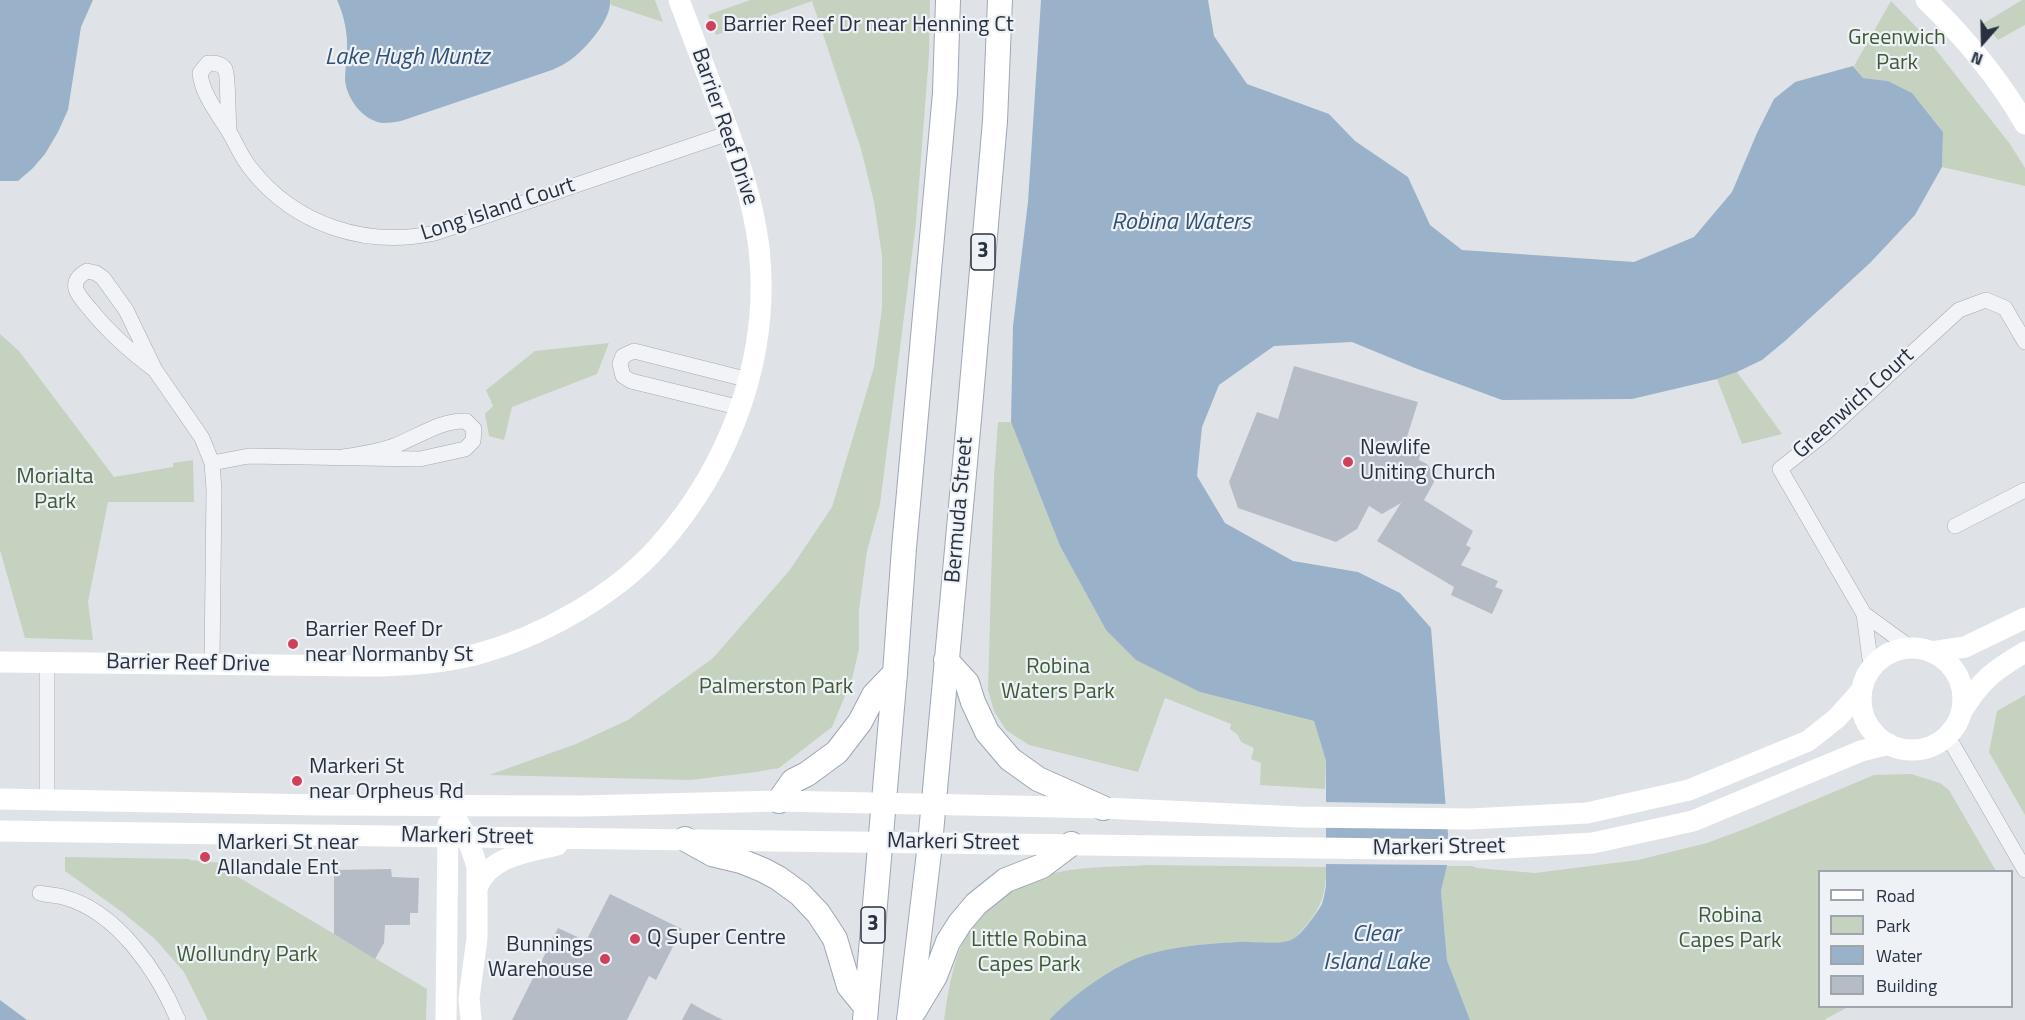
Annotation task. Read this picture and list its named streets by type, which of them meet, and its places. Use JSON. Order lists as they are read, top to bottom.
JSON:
{
  "streets": {
    "main road": [
      "Barrier Reef Drive",
      "3",
      "Bermuda Street",
      "Markeri Street"
    ],
    "street": ["Long Island Court", "Greenwich Court"]
  },
  "crossings": [
    ["Barrier Reef Drive", "Long Island Court"],
    ["3", "Markeri Street"],
    ["Greenwich Court", "Markeri Street"],
    ["Bermuda Street", "Markeri Street"]
  ],
  "water": ["Lake Hugh Muntz", "Robina Waters", "Clear Island Lake"],
  "parks": [
    "Greenwich Park",
    "Morialta Park",
    "Robina Waters Park",
    "Palmerston Park",
    "Robina Capes Park",
    "Little Robina Capes Park",
    "Wollundry Park"
  ],
  "places": [
    "Barrier Reef Dr near Henning Ct",
    "Newlife Uniting Church",
    "Barrier Reef Dr near Normanby St",
    "Markeri St near Orpheus Rd",
    "Markeri St near Allandale Ent",
    "Q Super Centre",
    "Bunnings Warehouse"
  ],
  "legend": [
    "Road",
    "Park",
    "Water",
    "Building"
  ],
  "north": "bottom"
}
